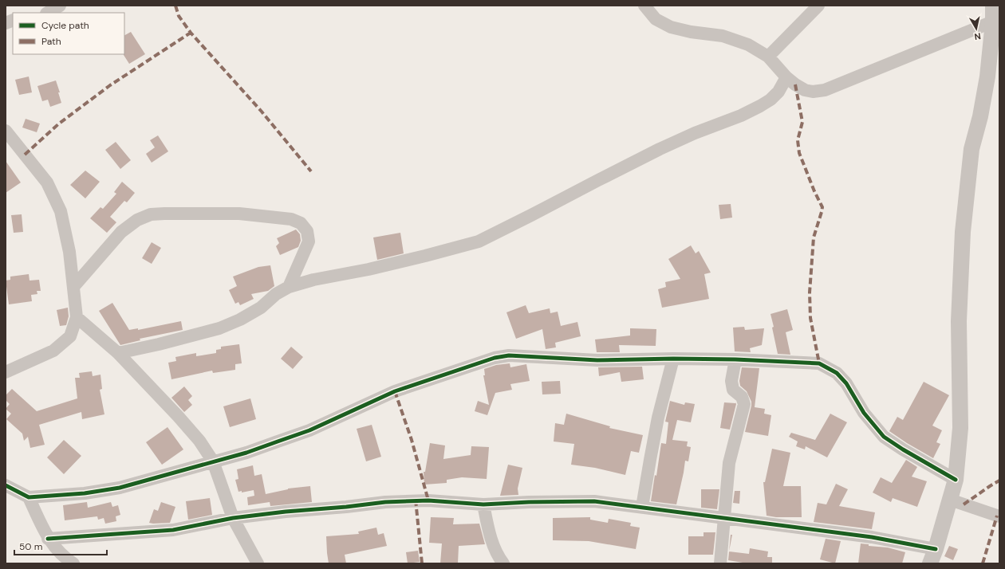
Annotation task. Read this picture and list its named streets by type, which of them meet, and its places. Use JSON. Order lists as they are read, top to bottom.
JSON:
{
  "legend": ["Cycle path", "Path"],
  "scale_bar": "50 m",
  "north": "bottom"
}
